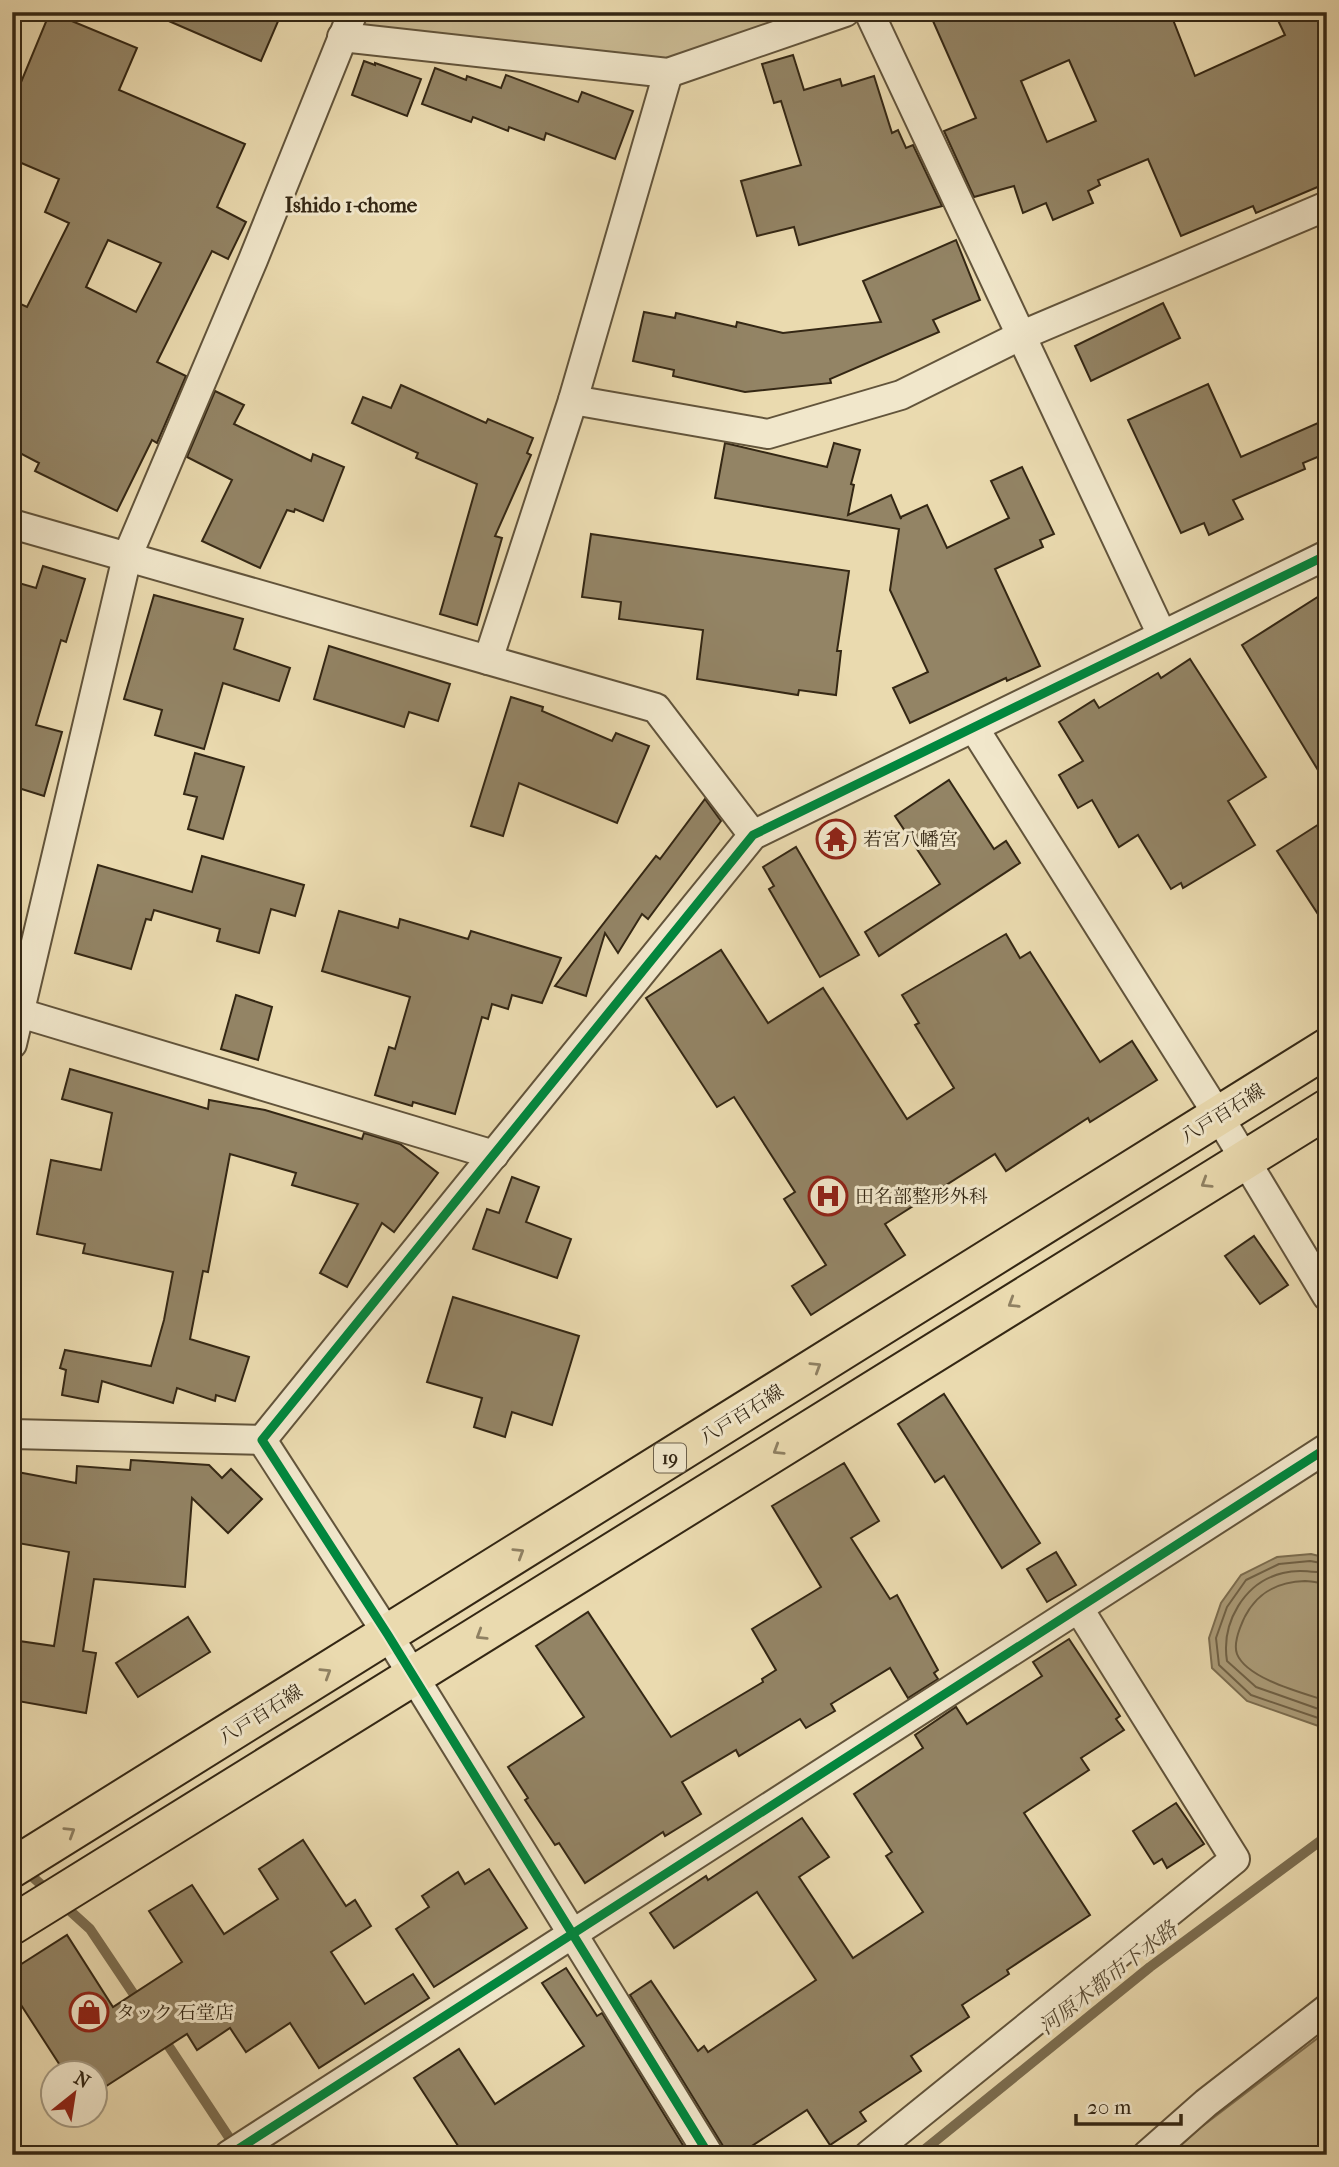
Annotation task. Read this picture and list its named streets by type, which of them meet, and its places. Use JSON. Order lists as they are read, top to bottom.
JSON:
{
  "streets": {
    "main road": ["八戸百石線", "19"]
  },
  "districts": ["Ishido 1-chome"],
  "water": ["河原木都市下水路"],
  "places": {
    "temple": ["若宮八幡宮"],
    "hospital": ["田名部整形外科"],
    "shop": ["タック 石堂店"]
  },
  "scale_bar": "20 m",
  "north": "top right"
}
